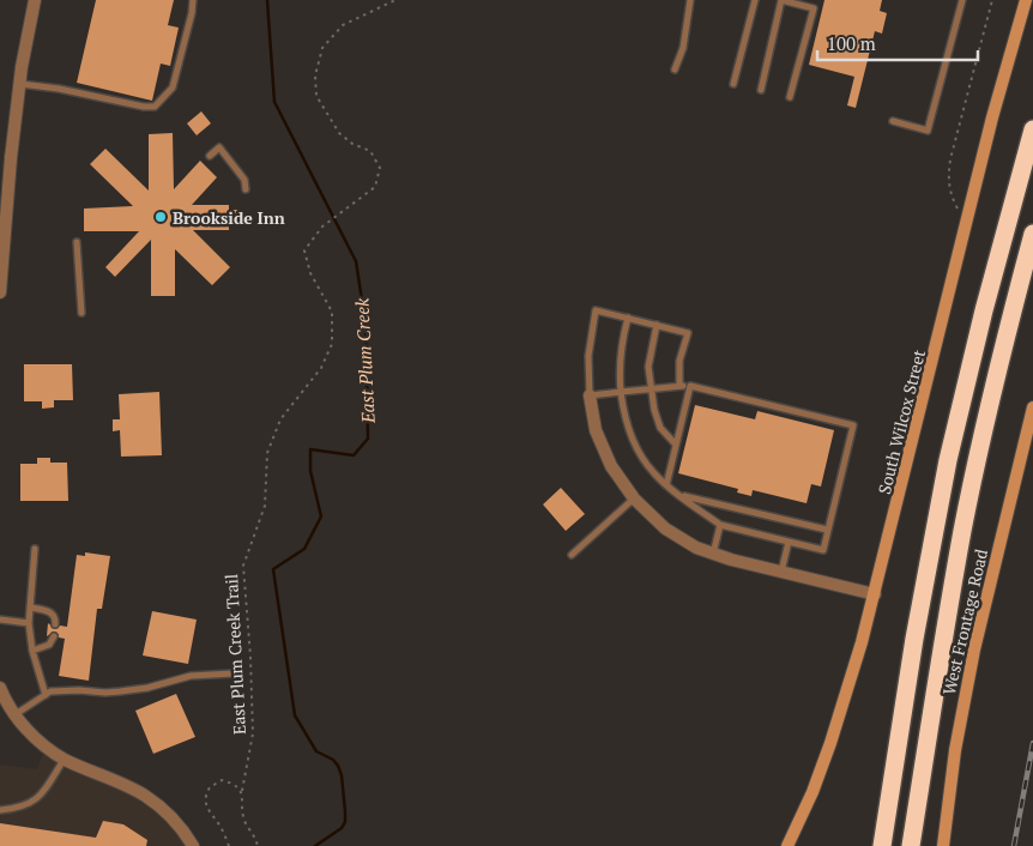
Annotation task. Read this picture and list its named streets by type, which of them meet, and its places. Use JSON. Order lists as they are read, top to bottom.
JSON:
{
  "streets": {
    "main road": ["South Wilcox Street", "West Frontage Road"],
    "path": ["East Plum Creek Trail"]
  },
  "water": ["East Plum Creek"],
  "places": ["Brookside Inn"],
  "scale_bar": "100 m"
}
